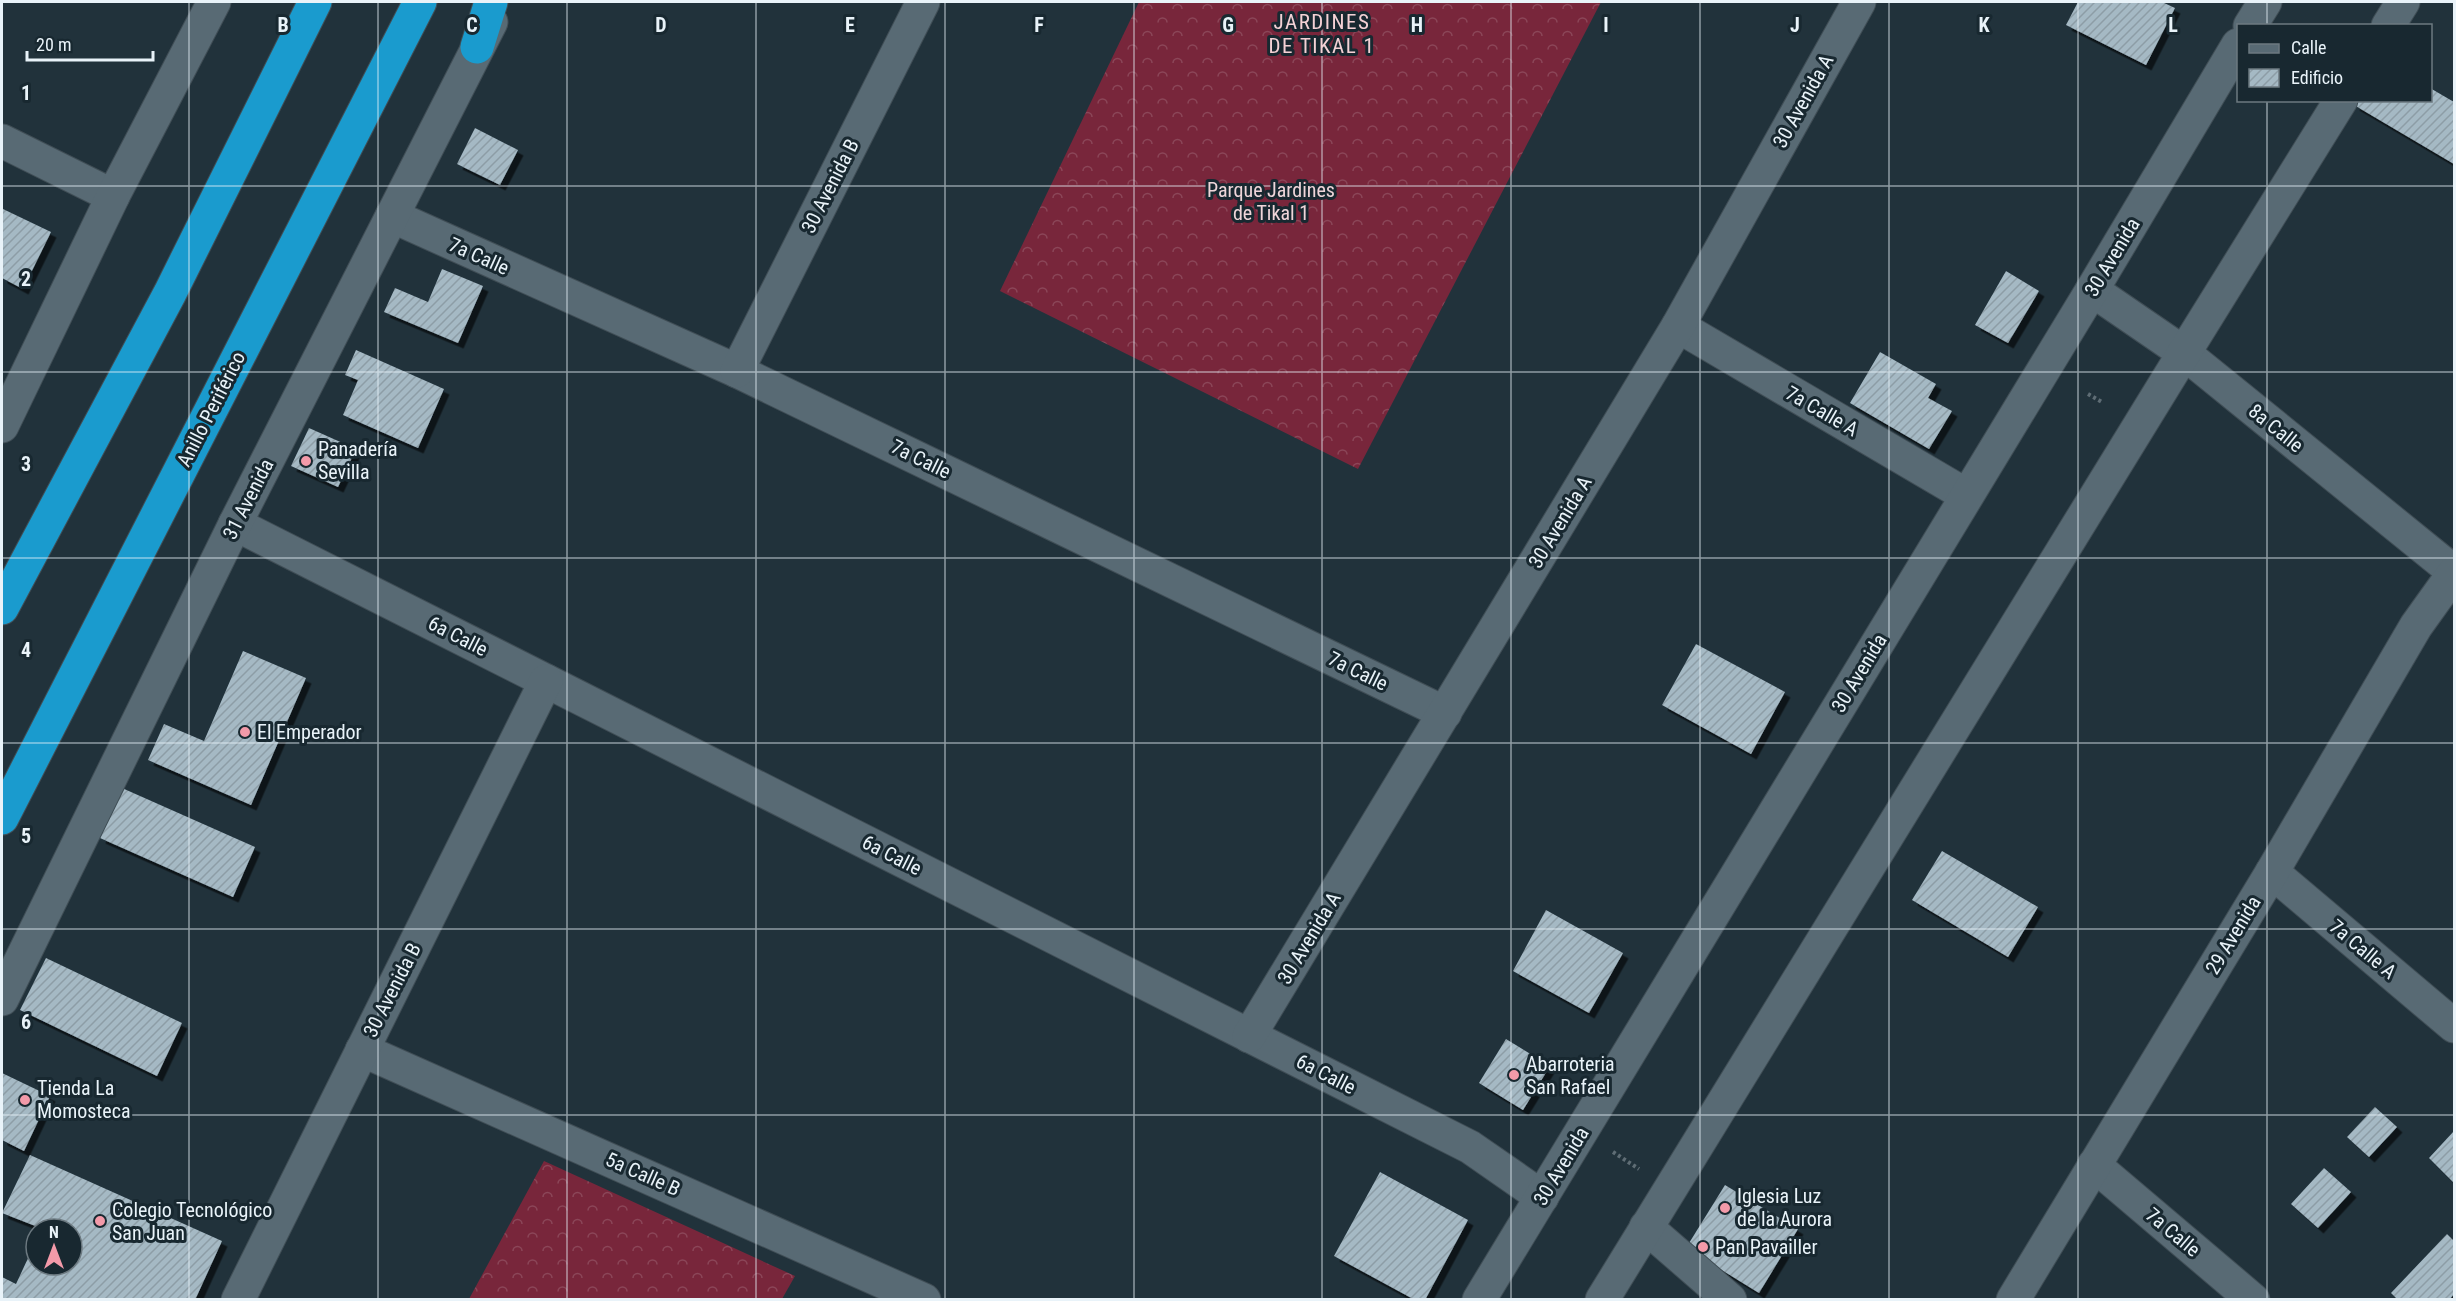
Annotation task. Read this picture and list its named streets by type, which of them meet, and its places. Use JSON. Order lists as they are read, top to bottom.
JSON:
{
  "streets": {
    "highway": ["Anillo Periférico"],
    "street": [
      "30 Avenida A",
      "30 Avenida B",
      "7a Calle",
      "30 Avenida",
      "7a Calle A",
      "8a Calle",
      "31 Avenida",
      "6a Calle",
      "29 Avenida",
      "5a Calle B"
    ]
  },
  "crossings": [
    ["30 Avenida A", "7a Calle"],
    ["30 Avenida A", "7a Calle A"],
    ["30 Avenida A", "6a Calle"],
    ["30 Avenida B", "7a Calle"],
    ["30 Avenida B", "6a Calle"],
    ["30 Avenida B", "5a Calle B"],
    ["7a Calle", "31 Avenida"],
    ["7a Calle", "29 Avenida"],
    ["30 Avenida", "7a Calle A"],
    ["30 Avenida", "8a Calle"],
    ["30 Avenida", "6a Calle"],
    ["7a Calle A", "29 Avenida"],
    ["8a Calle", "29 Avenida"],
    ["31 Avenida", "6a Calle"]
  ],
  "districts": ["JARDINES DE TIKAL 1"],
  "parks": ["Parque Jardines de Tikal 1"],
  "places": [
    "Panadería Sevilla",
    "El Emperador",
    "Abarroteria San Rafael",
    "Tienda La Momosteca",
    "Iglesia Luz de la Aurora",
    "Colegio Tecnológico San Juan",
    "Pan Pavailler"
  ],
  "legend": ["Calle", "Edificio"],
  "scale_bar": "20 m",
  "north": "top",
  "grid": {
    "columns": [
      "B",
      "C",
      "D",
      "E",
      "F",
      "G",
      "H",
      "I",
      "J",
      "K",
      "L"
    ],
    "rows": [
      "1",
      "2",
      "3",
      "4",
      "5",
      "6"
    ]
  }
}
